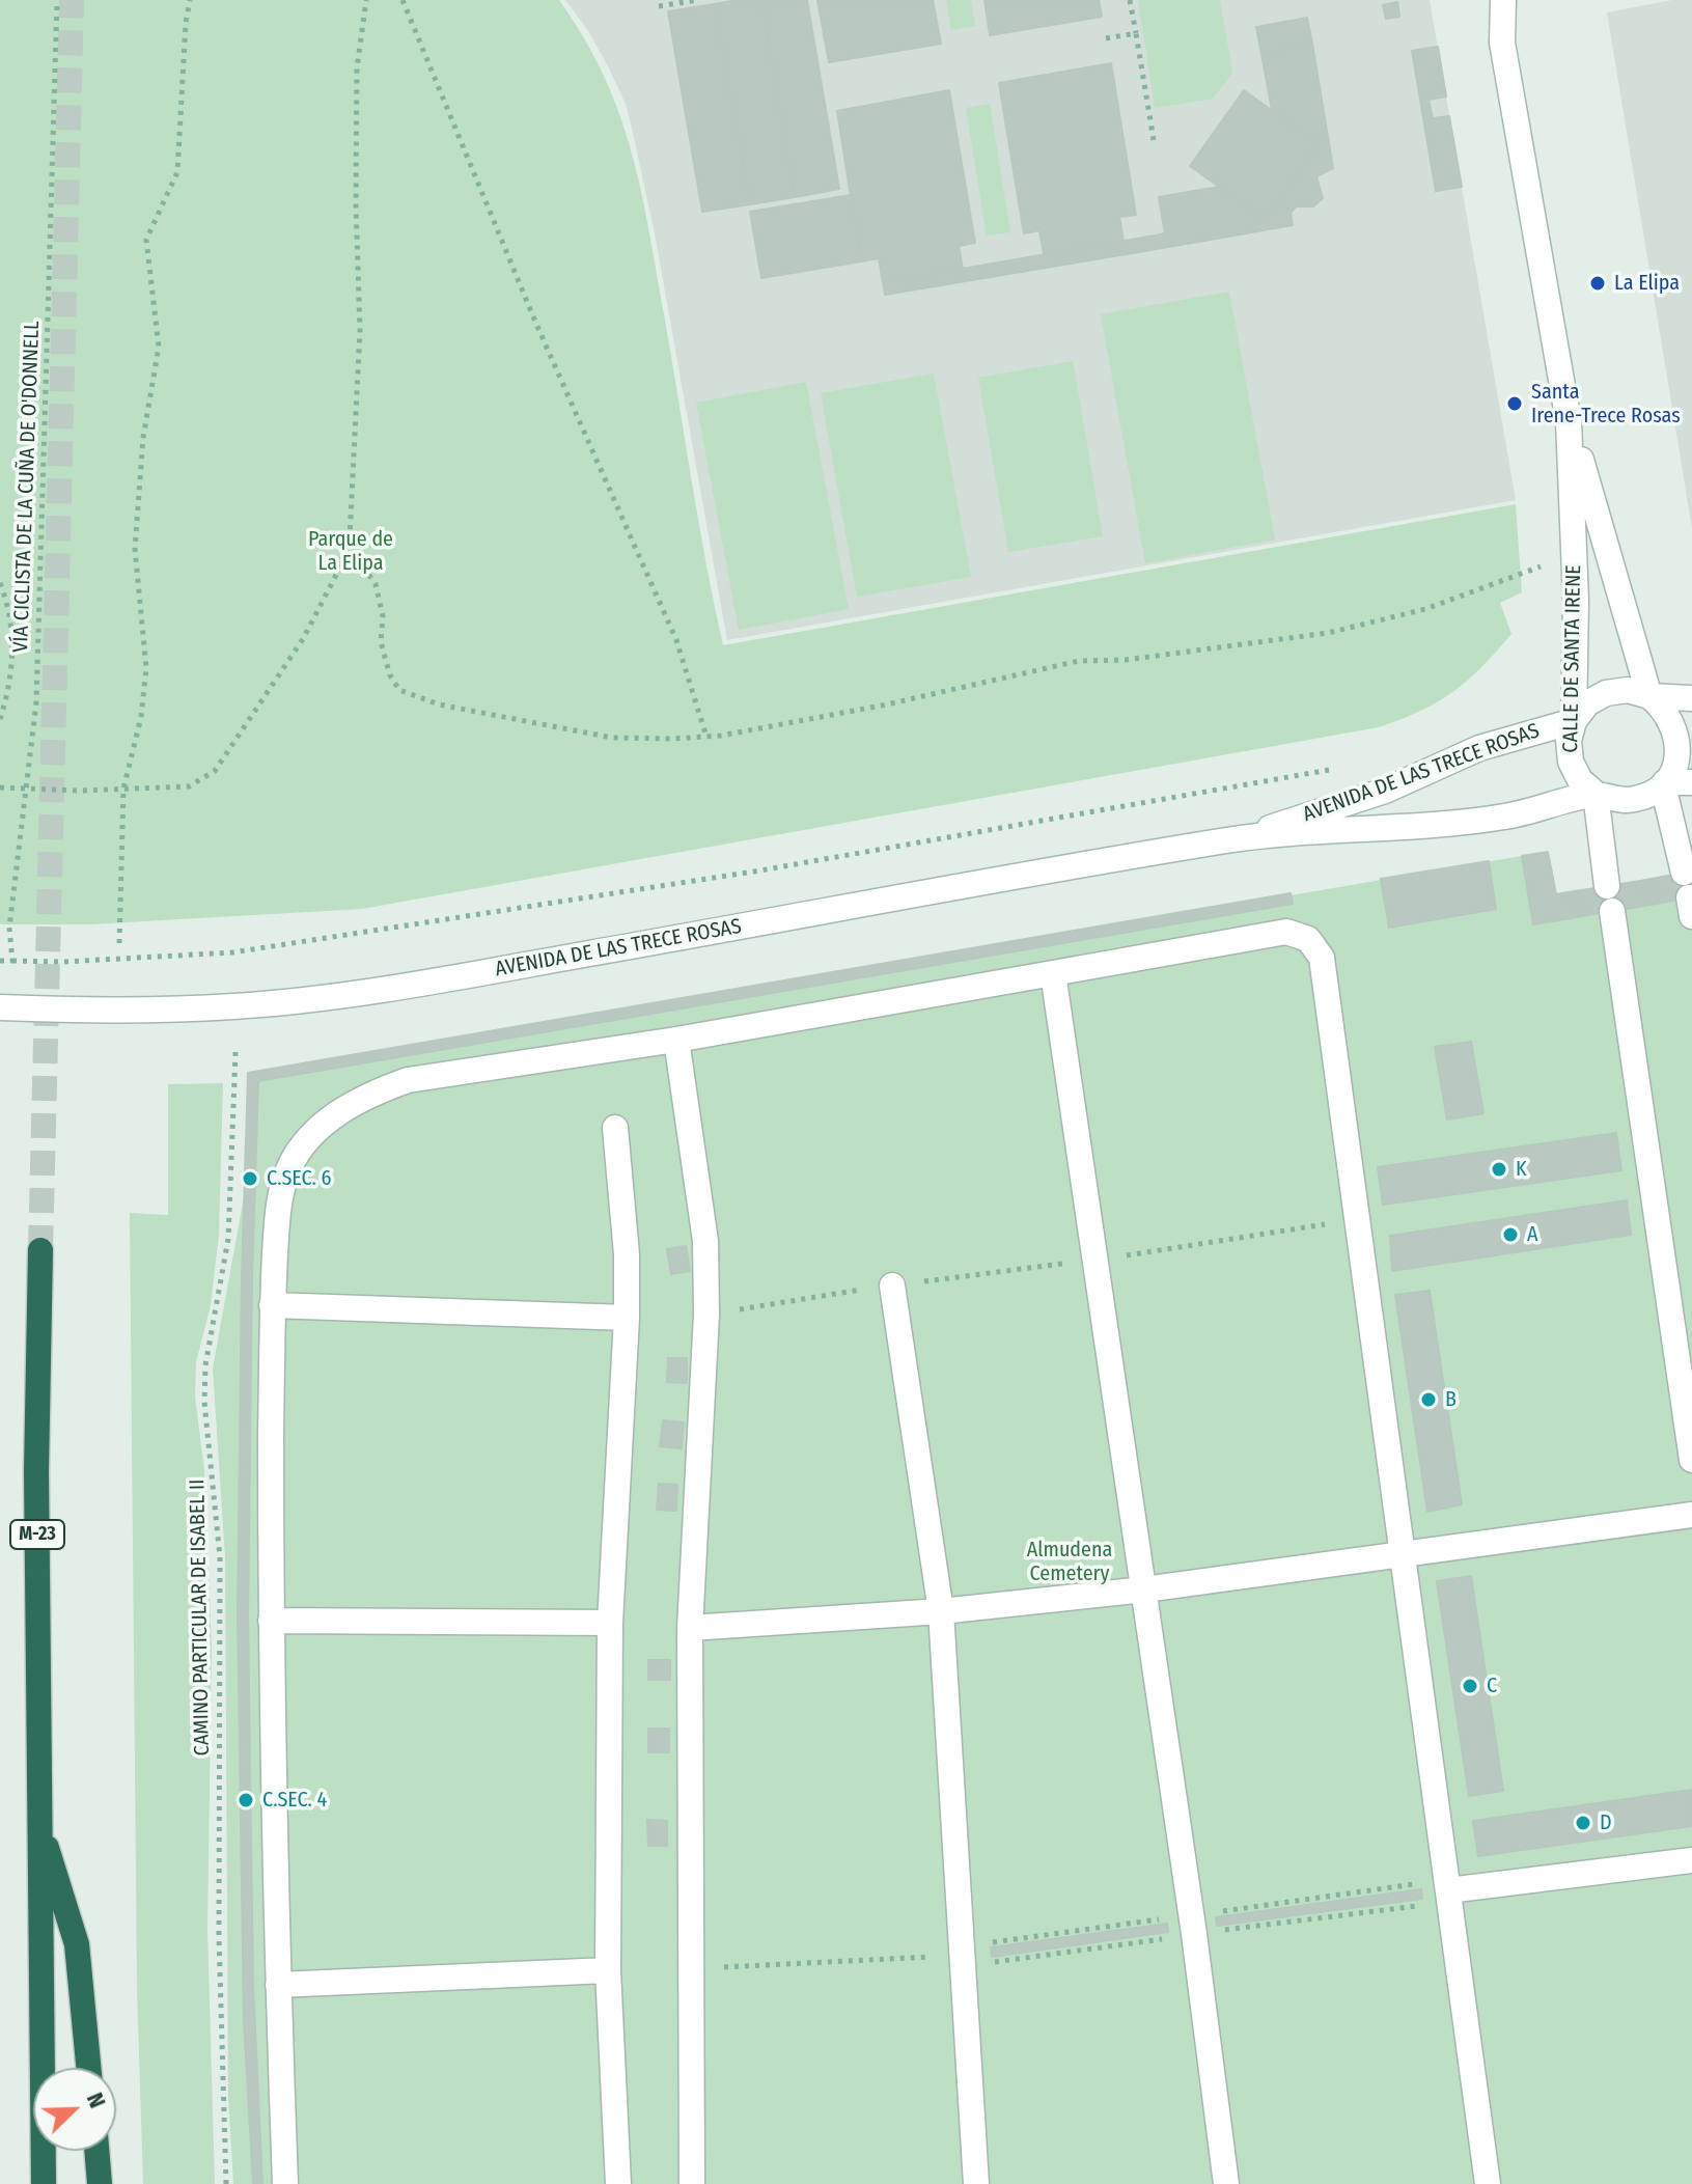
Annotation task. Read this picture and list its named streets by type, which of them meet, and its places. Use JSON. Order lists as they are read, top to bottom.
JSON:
{
  "streets": {
    "highway": ["M-23"],
    "street": ["CALLE DE SANTA IRENE", "AVENIDA DE LAS TRECE ROSAS"],
    "path": ["VÍA CICLISTA DE LA CUÑA DE O'DONNELL", "CAMINO PARTICULAR DE ISABEL II"]
  },
  "crossings": [
    ["CALLE DE SANTA IRENE", "AVENIDA DE LAS TRECE ROSAS"]
  ],
  "parks": ["Parque de La Elipa", "Almudena Cemetery"],
  "places": [
    "La Elipa",
    "Santa Irene-Trece Rosas",
    "K",
    "C.SEC. 6",
    "A",
    "B",
    "C",
    "C.SEC. 4",
    "D"
  ],
  "north": "top right"
}
